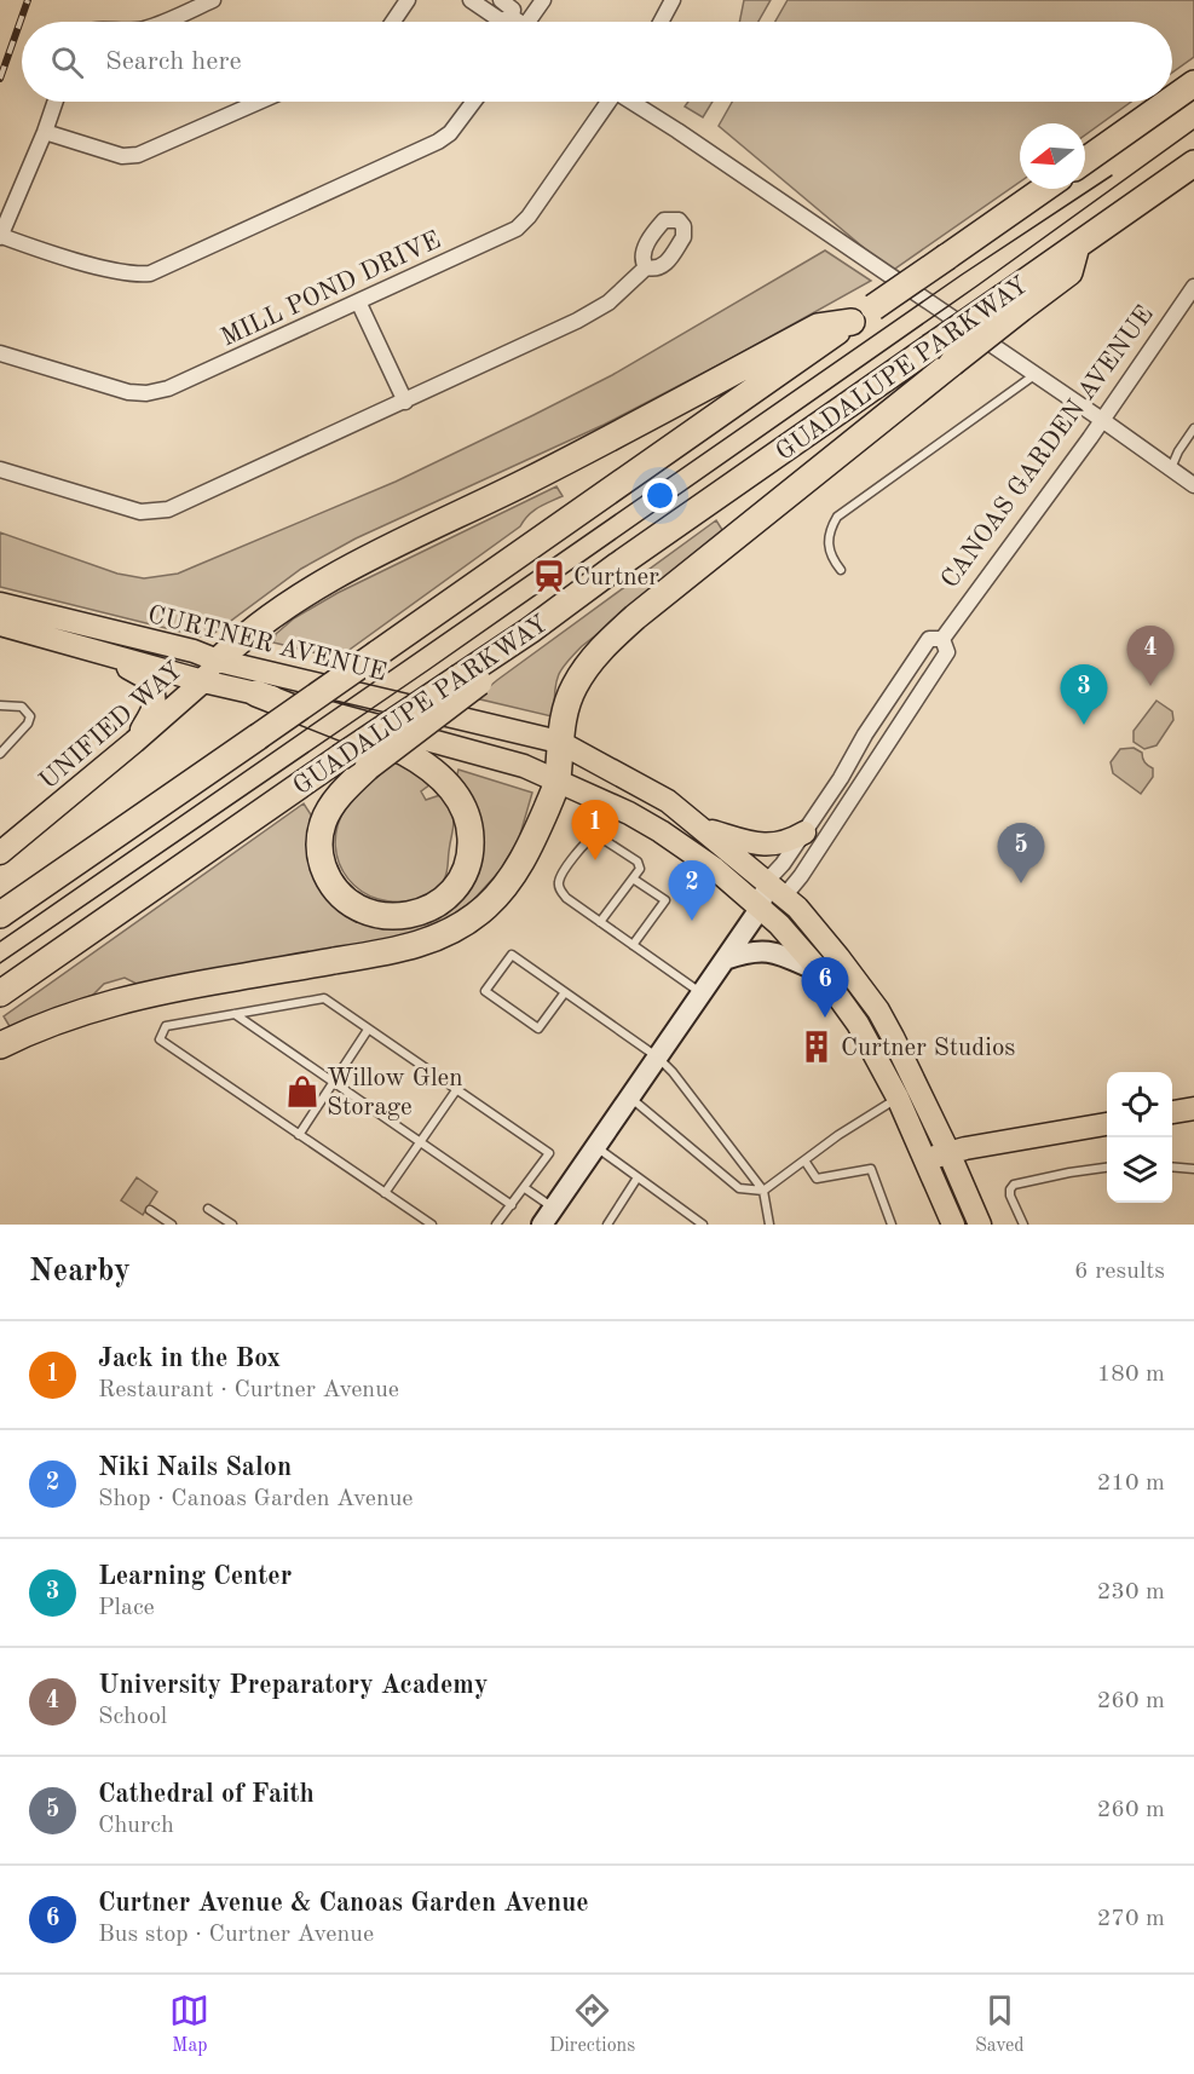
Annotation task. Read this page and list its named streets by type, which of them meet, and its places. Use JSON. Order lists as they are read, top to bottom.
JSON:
{
  "streets": {
    "highway": ["GUADALUPE PARKWAY"],
    "main road": ["CURTNER AVENUE", "UNIFIED WAY"],
    "street": ["MILL POND DRIVE", "CANOAS GARDEN AVENUE"]
  },
  "crossings": [
    ["MILL POND DRIVE", "CANOAS GARDEN AVENUE"],
    ["CANOAS GARDEN AVENUE", "CURTNER AVENUE"],
    ["CURTNER AVENUE", "UNIFIED WAY"]
  ],
  "places": {
    "station": ["Curtner"],
    "building": ["Curtner Studios"],
    "shop": ["Willow Glen Storage"]
  },
  "north": "left",
  "page": {
    "search": "Search here",
    "pins": [
      "4",
      "3",
      "1",
      "5",
      "2",
      "6"
    ],
    "heading": ["Nearby", "6 results"],
    "list": [
      {
        "mark": "1",
        "name": "Jack in the Box",
        "note": "Restaurant · Curtner Avenue",
        "value": "180 m"
      },
      {
        "mark": "2",
        "name": "Niki Nails Salon",
        "note": "Shop · Canoas Garden Avenue",
        "value": "210 m"
      },
      {
        "mark": "3",
        "name": "Learning Center",
        "note": "Place",
        "value": "230 m"
      },
      {
        "mark": "4",
        "name": "University Preparatory Academy",
        "note": "School",
        "value": "260 m"
      },
      {
        "mark": "5",
        "name": "Cathedral of Faith",
        "note": "Church",
        "value": "260 m"
      },
      {
        "mark": "6",
        "name": "Curtner Avenue & Canoas Garden Avenue",
        "note": "Bus stop · Curtner Avenue",
        "value": "270 m"
      }
    ],
    "nav": ["Map", "Directions", "Saved"]
  }
}
